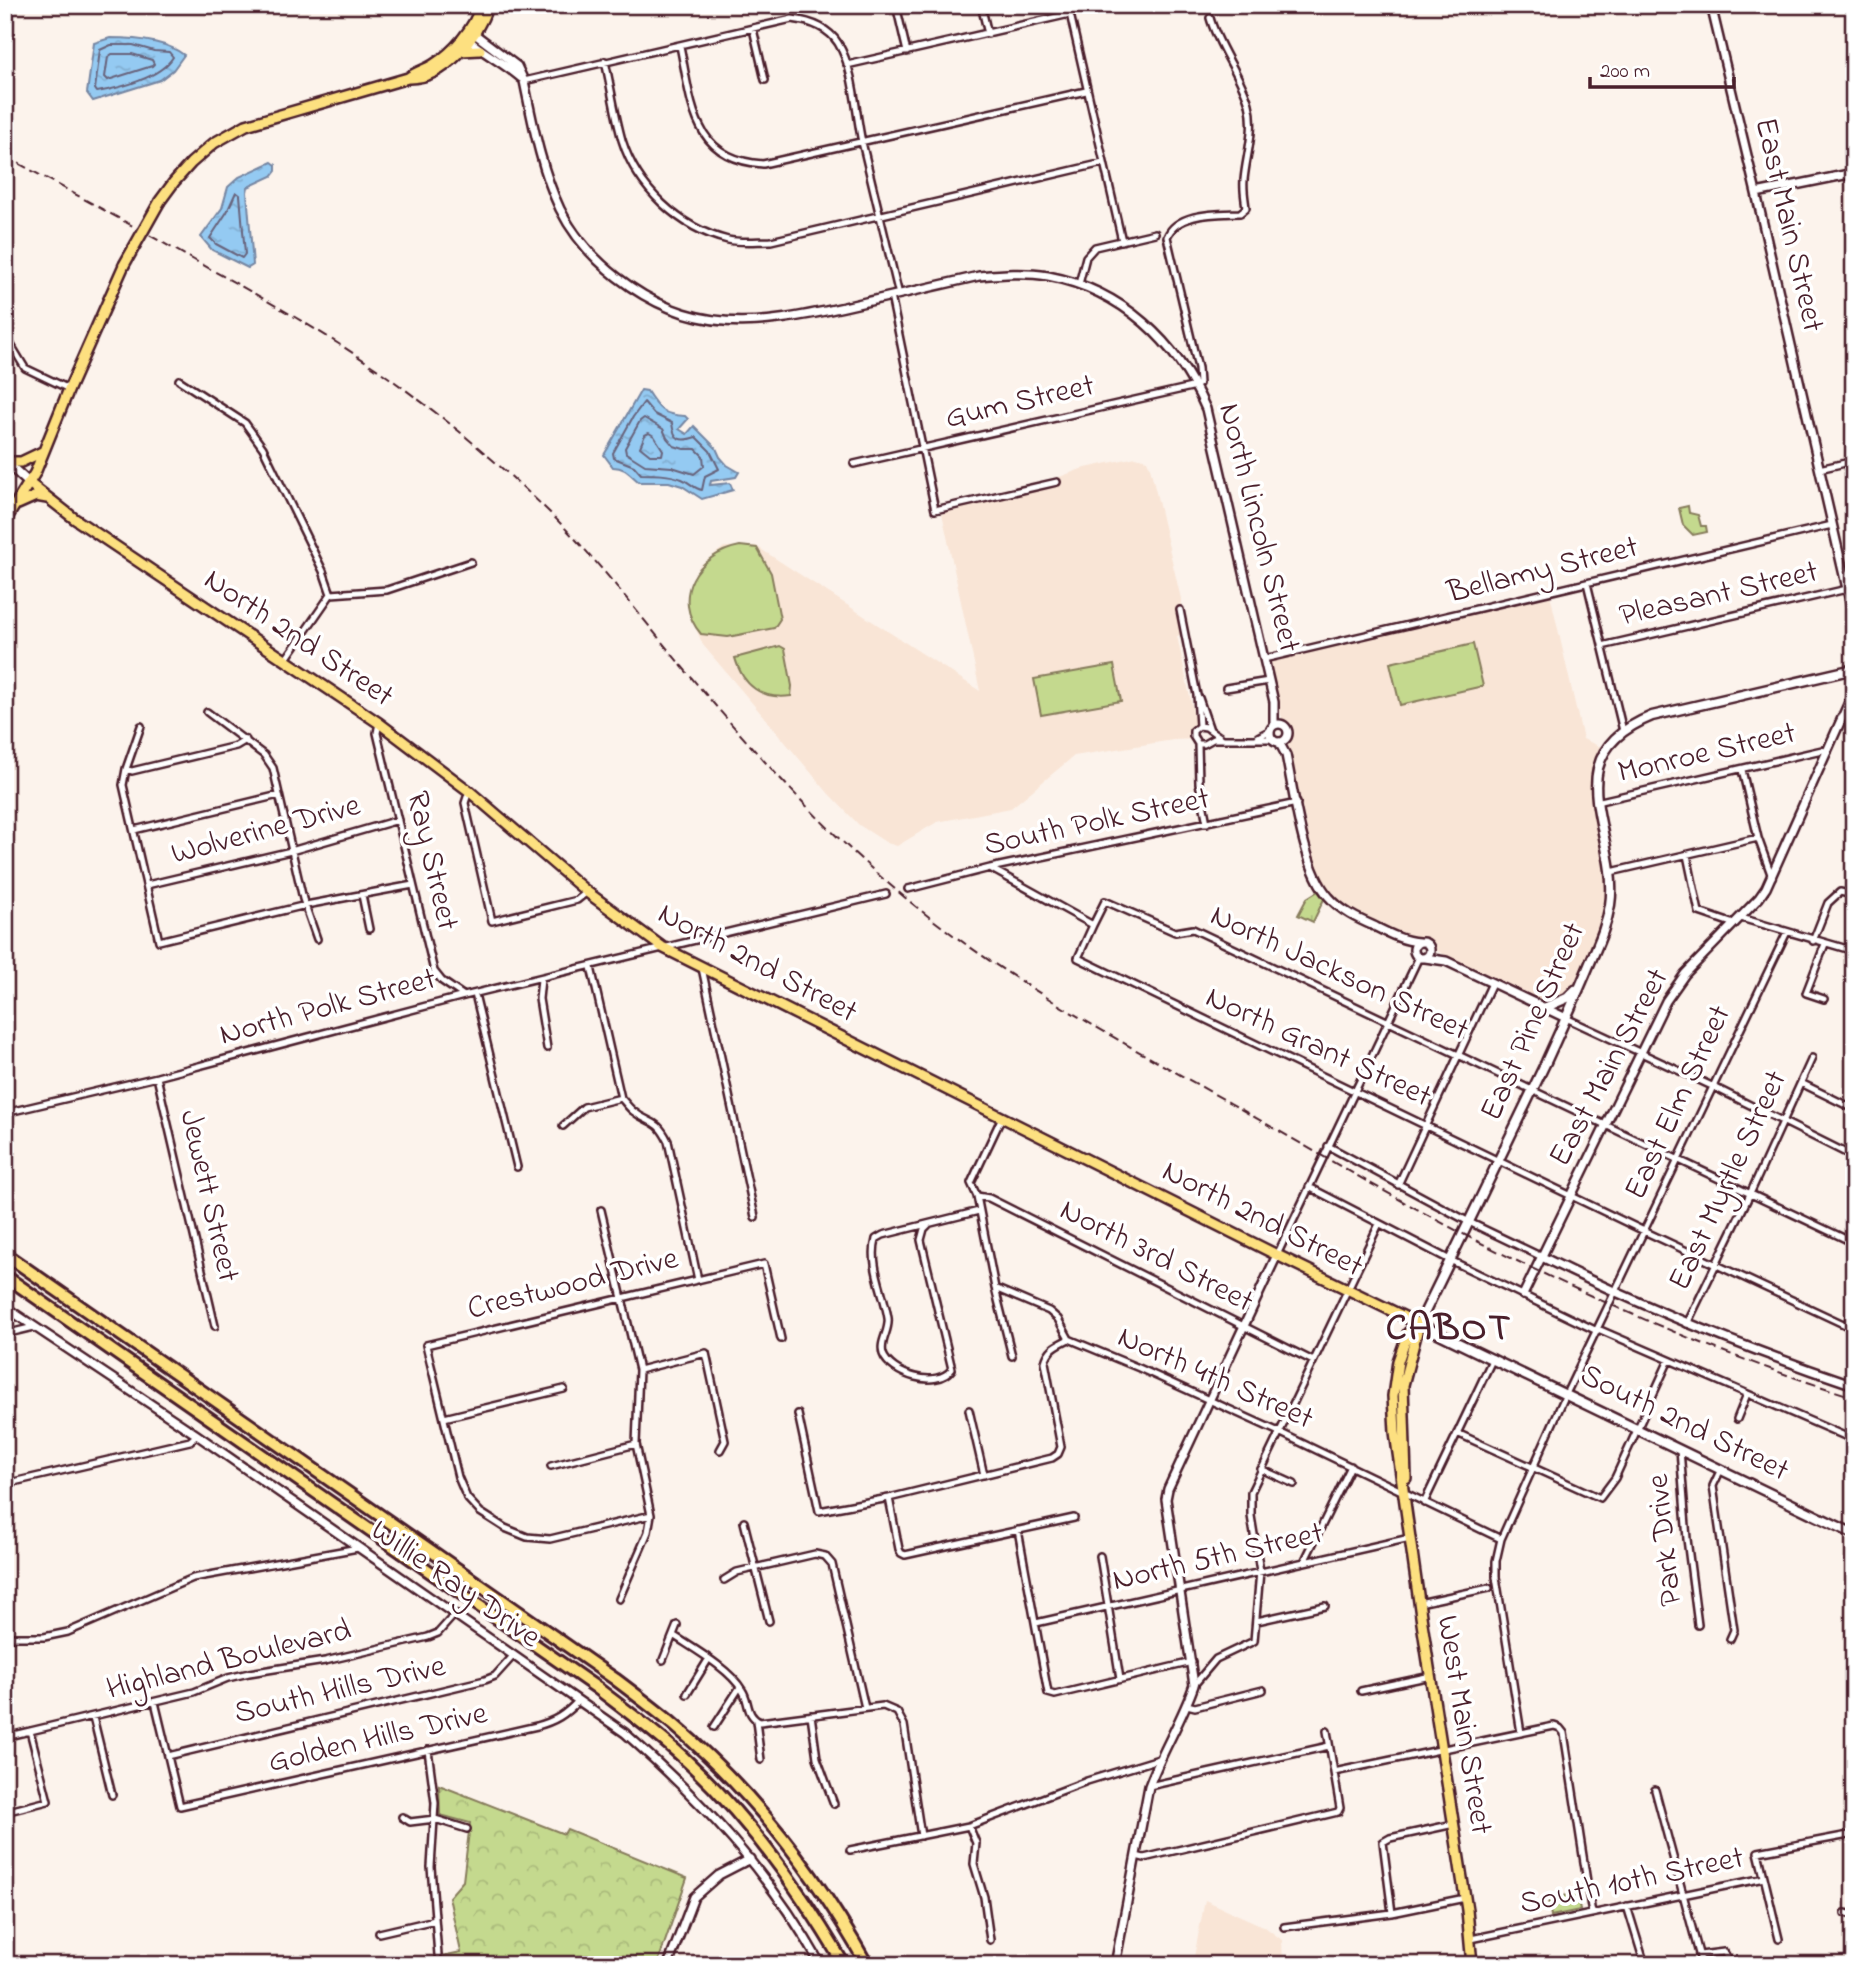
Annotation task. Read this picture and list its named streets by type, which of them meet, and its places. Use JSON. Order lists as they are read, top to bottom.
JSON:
{
  "streets": {
    "main road": [
      "North 2nd Street",
      "East Pine Street",
      "South 2nd Street",
      "West Main Street"
    ],
    "street": [
      "East Main Street",
      "Gum Street",
      "North Lincoln Street",
      "Bellamy Street",
      "Pleasant Street",
      "Monroe Street",
      "South Polk Street",
      "Wolverine Drive",
      "Ray Street",
      "North Jackson Street",
      "North Polk Street",
      "North Grant Street",
      "East Elm Street",
      "East Myrtle Street",
      "Jewett Street",
      "North 3rd Street",
      "Crestwood Drive",
      "North 4th Street",
      "Park Drive",
      "North 5th Street",
      "Willie Ray Drive",
      "Highland Boulevard",
      "South Hills Drive",
      "Golden Hills Drive",
      "South 10th Street"
    ]
  },
  "crossings": [
    ["East Main Street", "Bellamy Street"],
    ["East Main Street", "Pleasant Street"],
    ["East Main Street", "Monroe Street"],
    ["East Main Street", "North Jackson Street"],
    ["East Main Street", "North Grant Street"],
    ["Gum Street", "North Lincoln Street"],
    ["North Lincoln Street", "Bellamy Street"],
    ["North Lincoln Street", "South Polk Street"],
    ["North Lincoln Street", "East Pine Street"],
    ["North 2nd Street", "Ray Street"],
    ["North 2nd Street", "North Polk Street"],
    ["North 2nd Street", "East Pine Street"],
    ["North 2nd Street", "South 2nd Street"],
    ["North 2nd Street", "West Main Street"],
    ["Monroe Street", "East Pine Street"],
    ["Wolverine Drive", "Ray Street"],
    ["Ray Street", "North Polk Street"],
    ["North Jackson Street", "East Pine Street"],
    ["North Jackson Street", "North Grant Street"],
    ["North Jackson Street", "East Elm Street"],
    ["North Jackson Street", "East Myrtle Street"],
    ["North Polk Street", "Jewett Street"],
    ["East Pine Street", "North Grant Street"],
    ["East Pine Street", "West Main Street"],
    ["North Grant Street", "East Elm Street"],
    ["North Grant Street", "East Myrtle Street"],
    ["East Elm Street", "North 4th Street"],
    ["East Elm Street", "South 2nd Street"],
    ["North 4th Street", "West Main Street"],
    ["South 2nd Street", "Park Drive"],
    ["North 5th Street", "West Main Street"],
    ["Willie Ray Drive", "Highland Boulevard"],
    ["Willie Ray Drive", "South Hills Drive"],
    ["Willie Ray Drive", "Golden Hills Drive"],
    ["South Hills Drive", "Golden Hills Drive"],
    ["West Main Street", "South 10th Street"]
  ],
  "districts": ["CABOT"],
  "scale_bar": "200 m"
}
